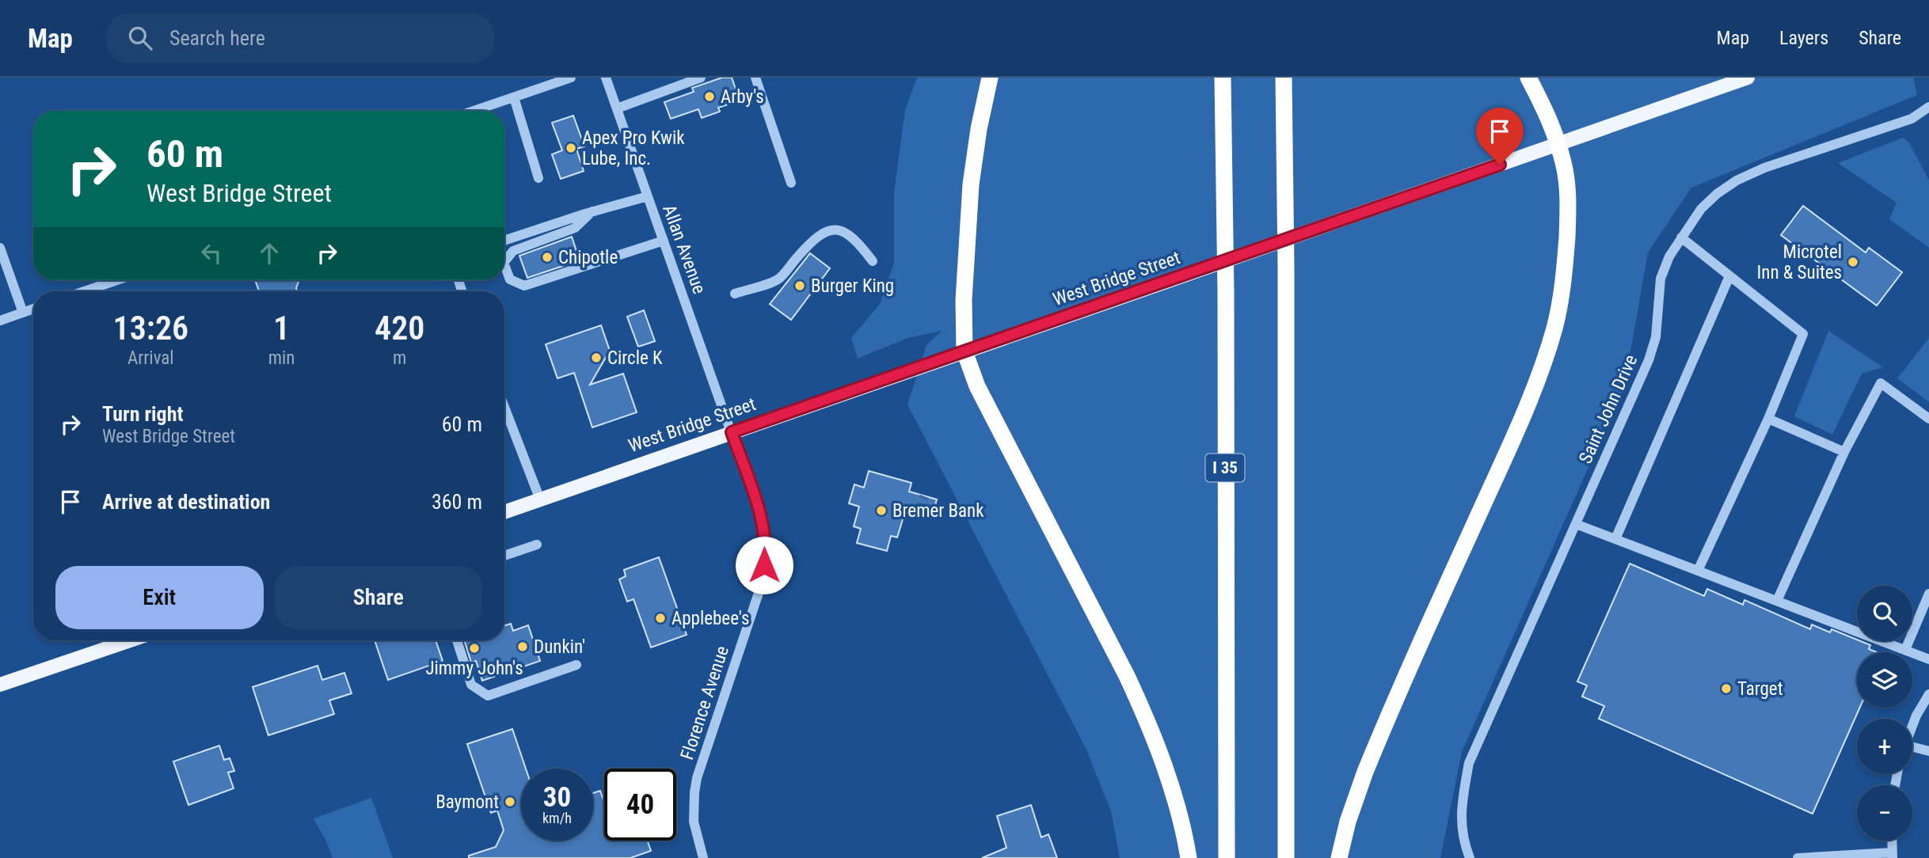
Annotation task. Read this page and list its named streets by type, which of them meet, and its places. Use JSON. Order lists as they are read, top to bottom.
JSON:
{
  "streets": {
    "highway": ["I 35"],
    "main road": ["West Bridge Street"],
    "street": ["Allan Avenue", "Saint John Drive", "Florence Avenue"]
  },
  "crossings": [
    ["Allan Avenue", "West Bridge Street"],
    ["Allan Avenue", "Florence Avenue"],
    ["West Bridge Street", "Florence Avenue"]
  ],
  "places": [
    "Arby's",
    "Apex Pro Kwik Lube, Inc.",
    "Chipotle",
    "Microtel Inn & Suites",
    "Burger King",
    "Circle K",
    "Bremer Bank",
    "Applebee's",
    "Dunkin'",
    "Jimmy John's",
    "Target",
    "Baymont"
  ],
  "page": {
    "header": "Map",
    "search": "Search here",
    "nav": ["Map", "Layers", "Share"],
    "turn": ["60 m", "West Bridge Street"],
    "eta": [
      "13:26",
      "Arrival",
      "1",
      "min",
      "420",
      "m"
    ],
    "list": [
      {
        "name": "Turn right",
        "note": "West Bridge Street",
        "value": "60 m"
      },
      {
        "name": "Arrive at destination",
        "value": "360 m"
      }
    ],
    "buttons": ["Exit", "Share"],
    "map_buttons": ["+", "−"],
    "speed": "30 km/h",
    "limit": "40"
  }
}
